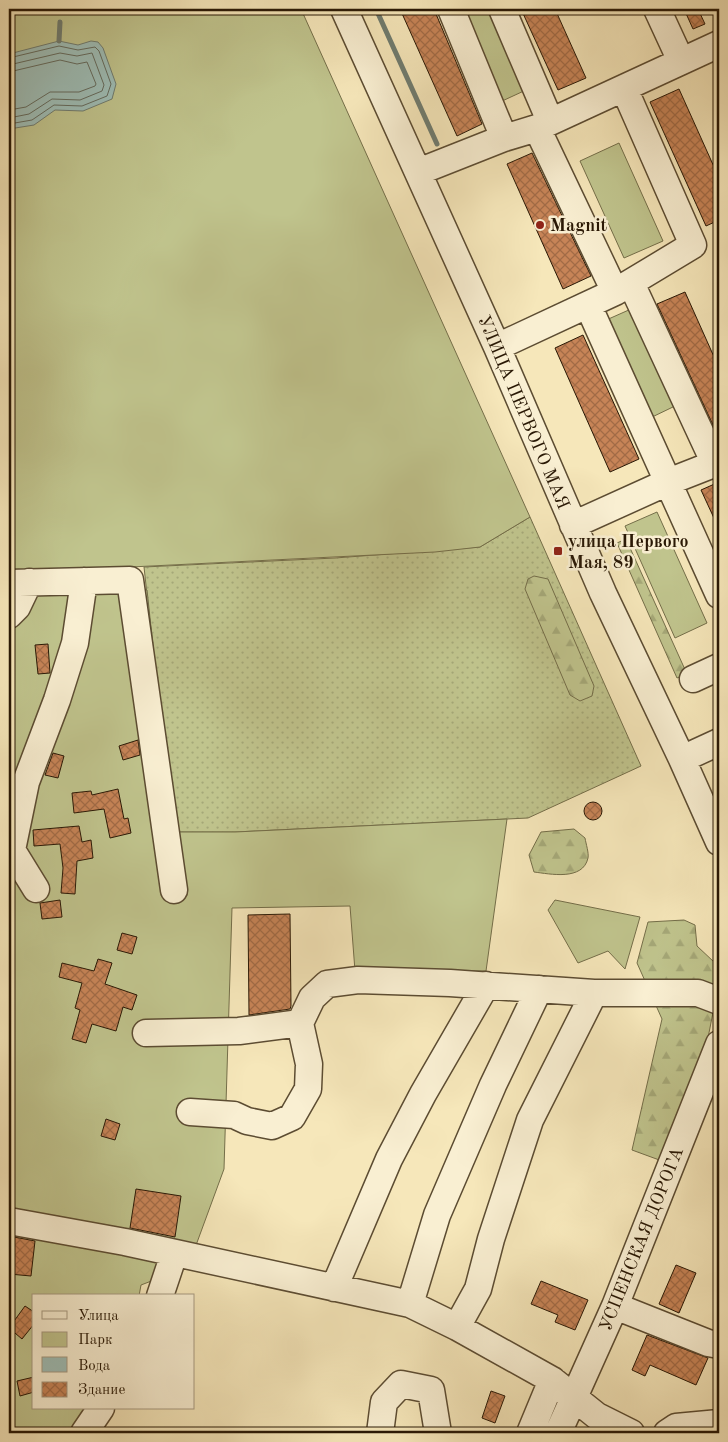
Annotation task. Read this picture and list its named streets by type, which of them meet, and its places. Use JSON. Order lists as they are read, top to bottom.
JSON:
{
  "streets": {
    "street": ["УЛИЦА ПЕРВОГО МАЯ", "УСПЕНСКАЯ ДОРОГА"]
  },
  "places": {
    "other": ["Magnit"],
    "transit": ["улица Первого Мая, 89"]
  },
  "legend": [
    "Улица",
    "Парк",
    "Вода",
    "Здание"
  ]
}
